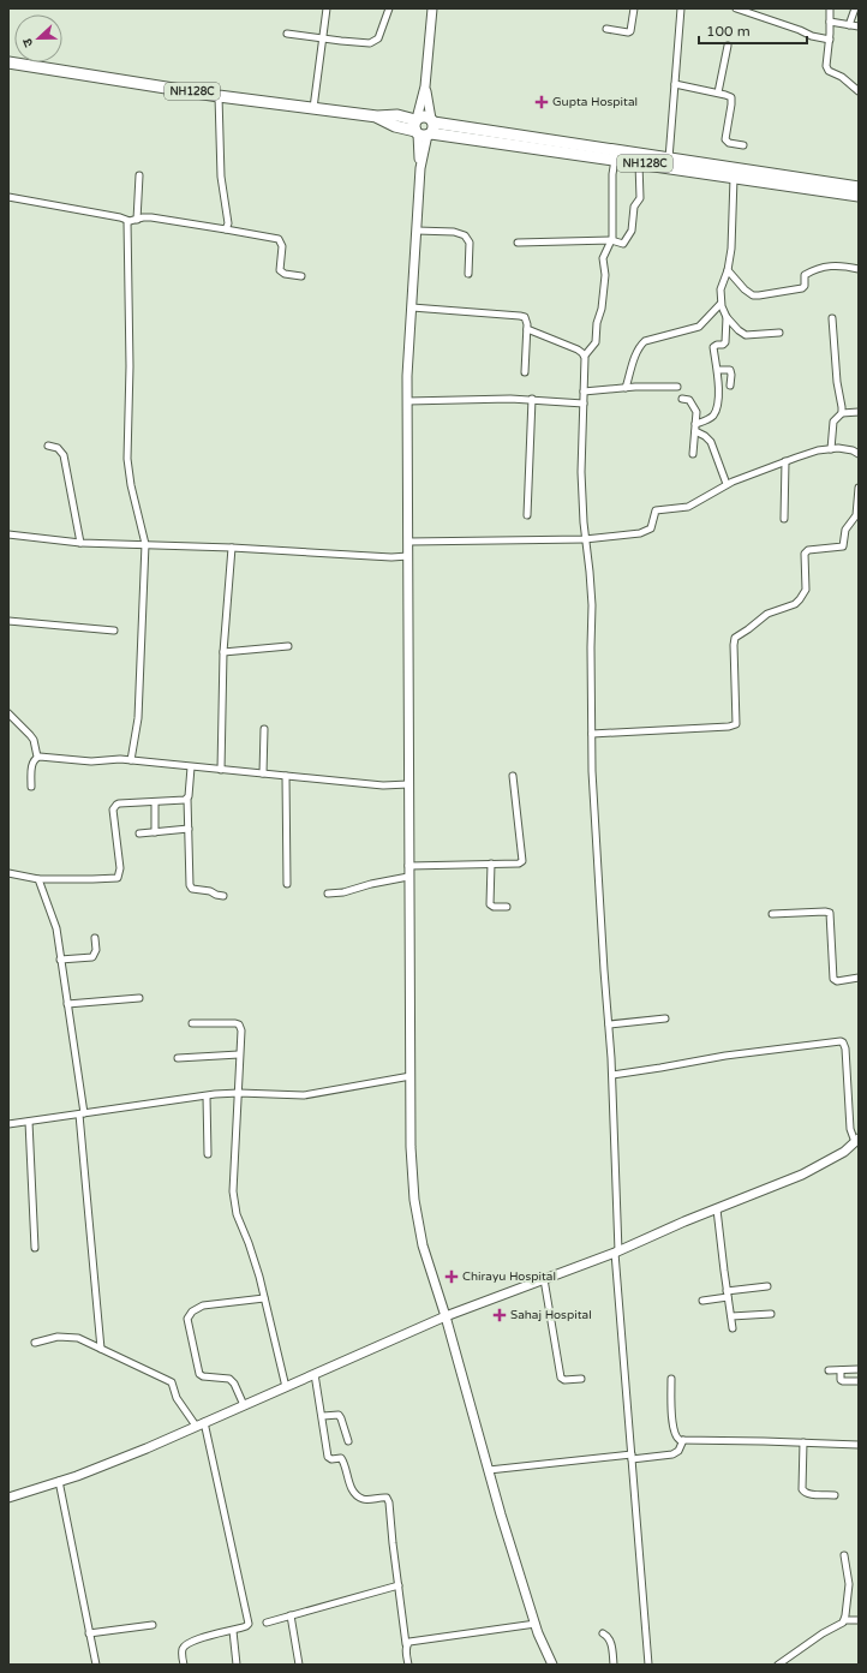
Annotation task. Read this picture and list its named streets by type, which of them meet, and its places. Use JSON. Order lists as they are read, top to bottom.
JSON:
{
  "streets": {
    "highway": ["NH128C"]
  },
  "places": {
    "health": ["Gupta Hospital", "Chirayu Hospital", "Sahaj Hospital"]
  },
  "scale_bar": "100 m",
  "north": "left"
}
